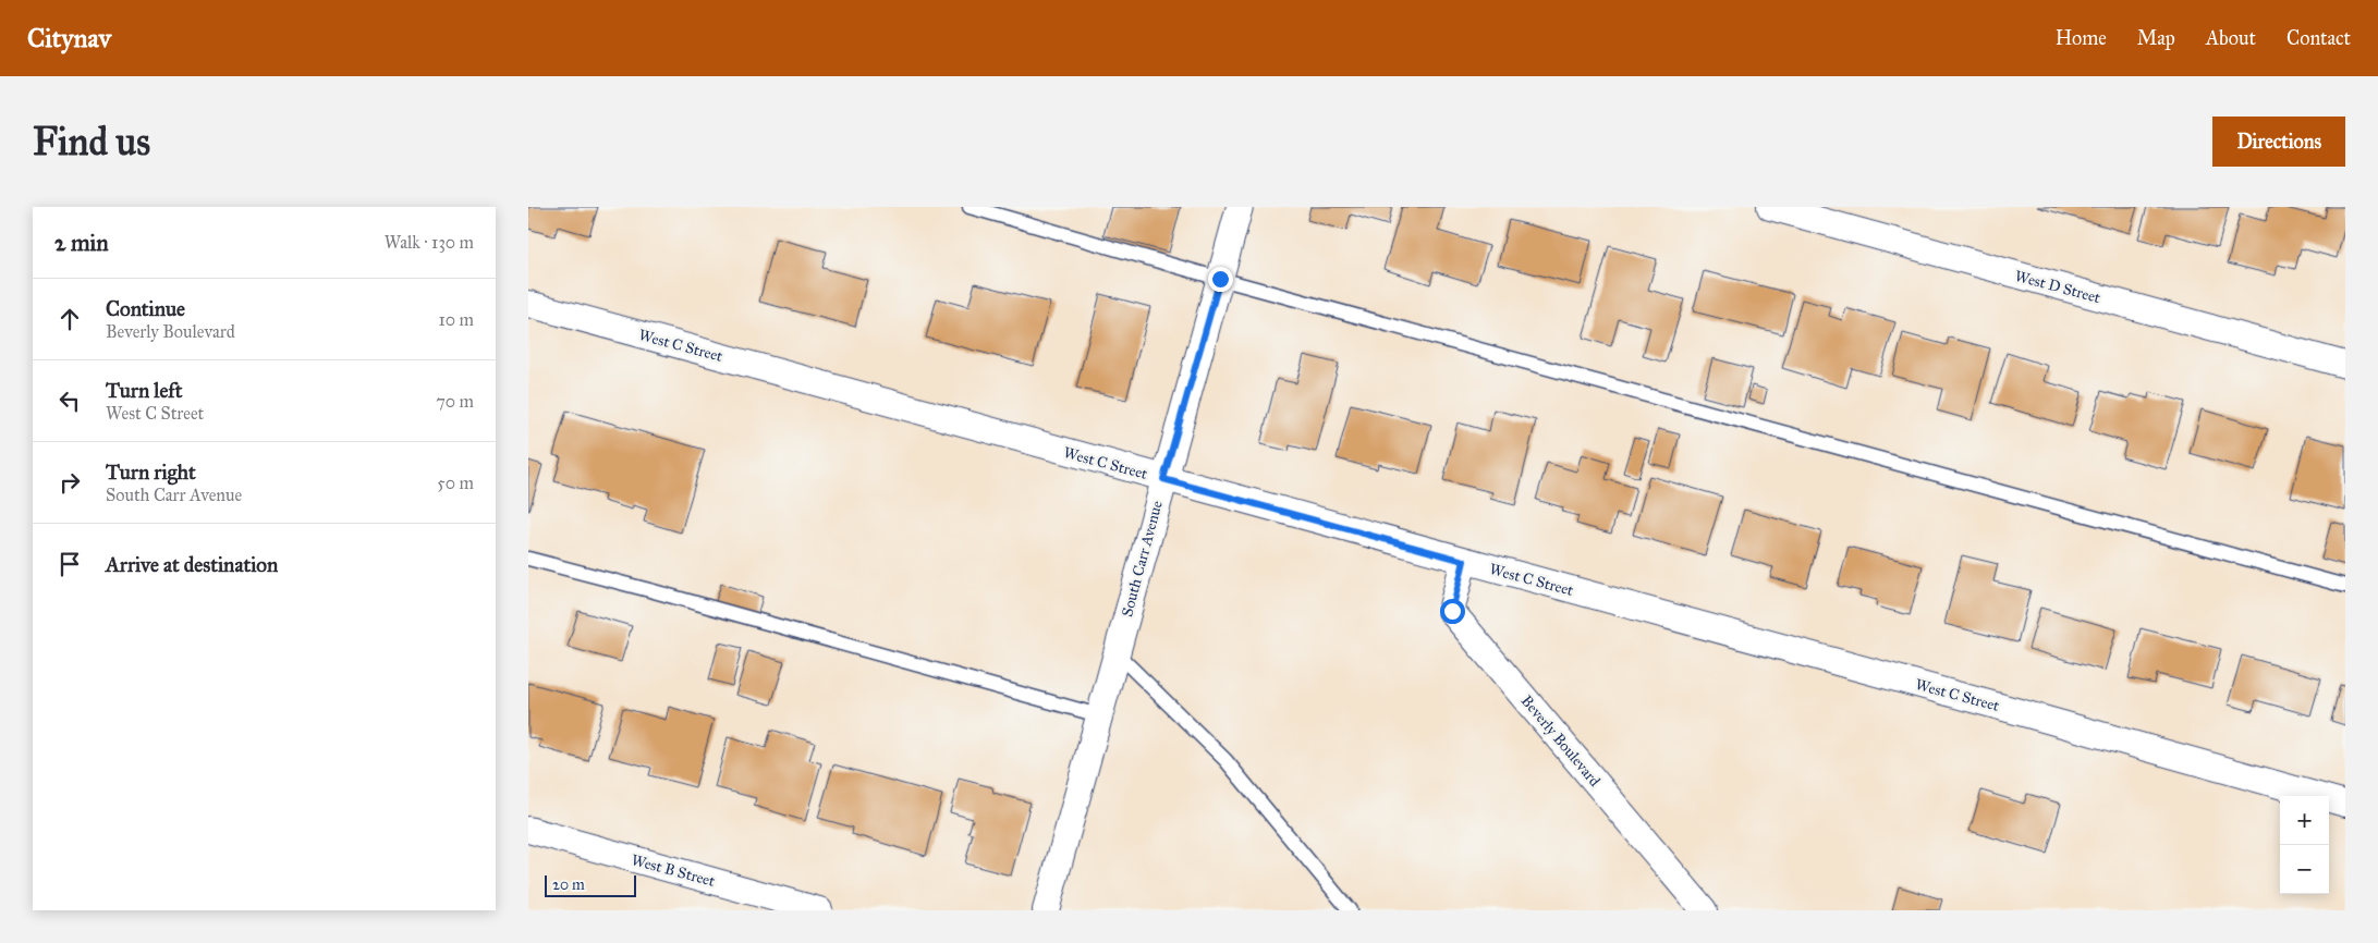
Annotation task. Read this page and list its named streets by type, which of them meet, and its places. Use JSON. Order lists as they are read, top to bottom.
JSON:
{
  "streets": {
    "street": [
      "West D Street",
      "West C Street",
      "South Carr Avenue",
      "Beverly Boulevard",
      "West B Street"
    ]
  },
  "crossings": [
    ["West C Street", "South Carr Avenue"],
    ["West C Street", "Beverly Boulevard"]
  ],
  "scale_bar": "20 m",
  "page": {
    "header": "Citynav",
    "nav": [
      "Home",
      "Map",
      "About",
      "Contact"
    ],
    "buttons": "Directions",
    "title": "Find us",
    "heading": ["2 min", "Walk · 130 m"],
    "list": [
      ["Continue", "Beverly Boulevard", "10 m"],
      ["Turn left", "West C Street", "70 m"],
      ["Turn right", "South Carr Avenue", "50 m"],
      "Arrive at destination"
    ],
    "map_buttons": ["+", "−"],
    "scale": "20 m"
  }
}
